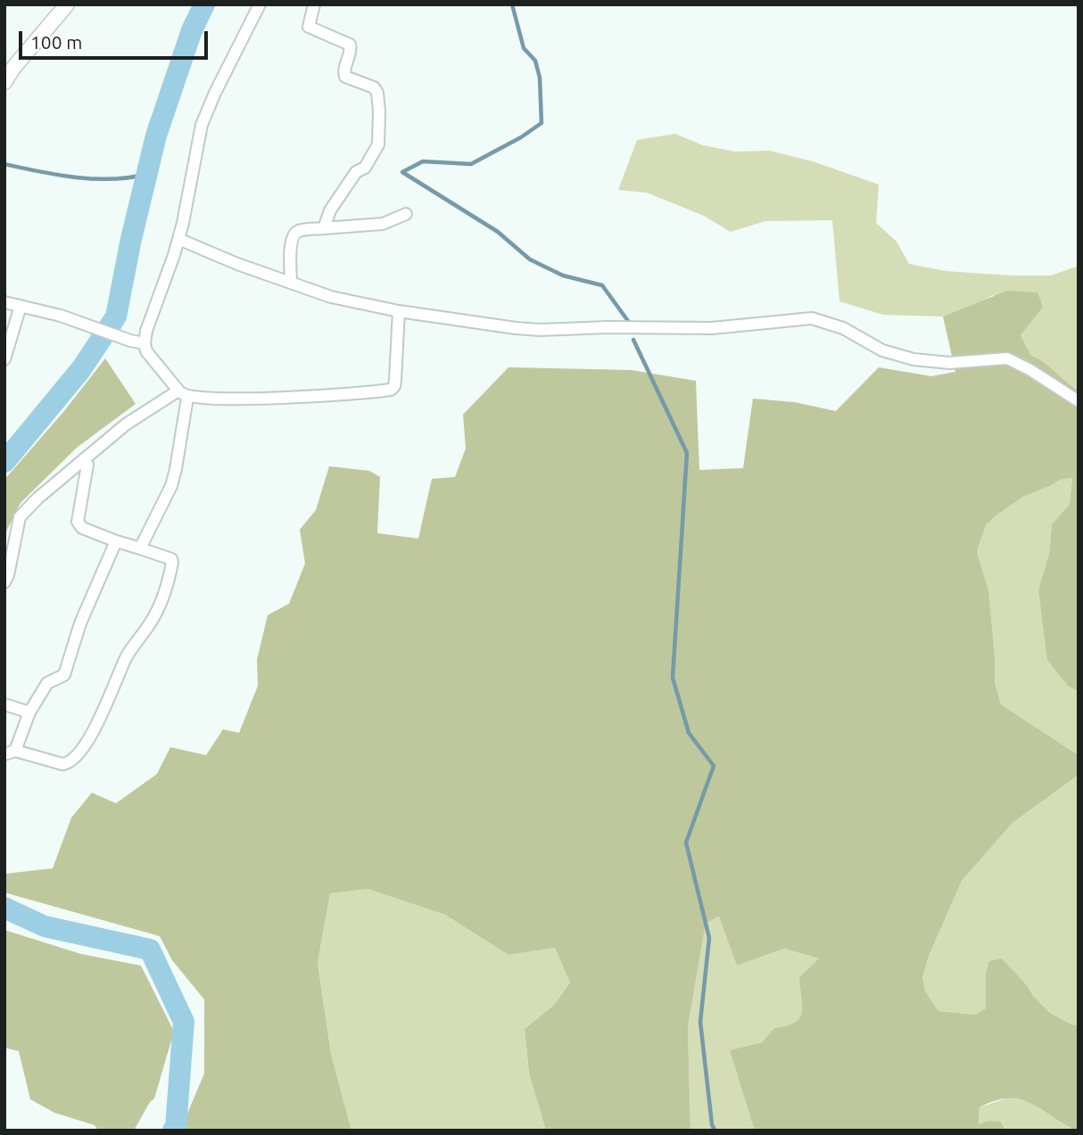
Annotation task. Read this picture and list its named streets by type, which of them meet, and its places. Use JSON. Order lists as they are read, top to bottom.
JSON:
{
  "scale_bar": "100 m"
}
